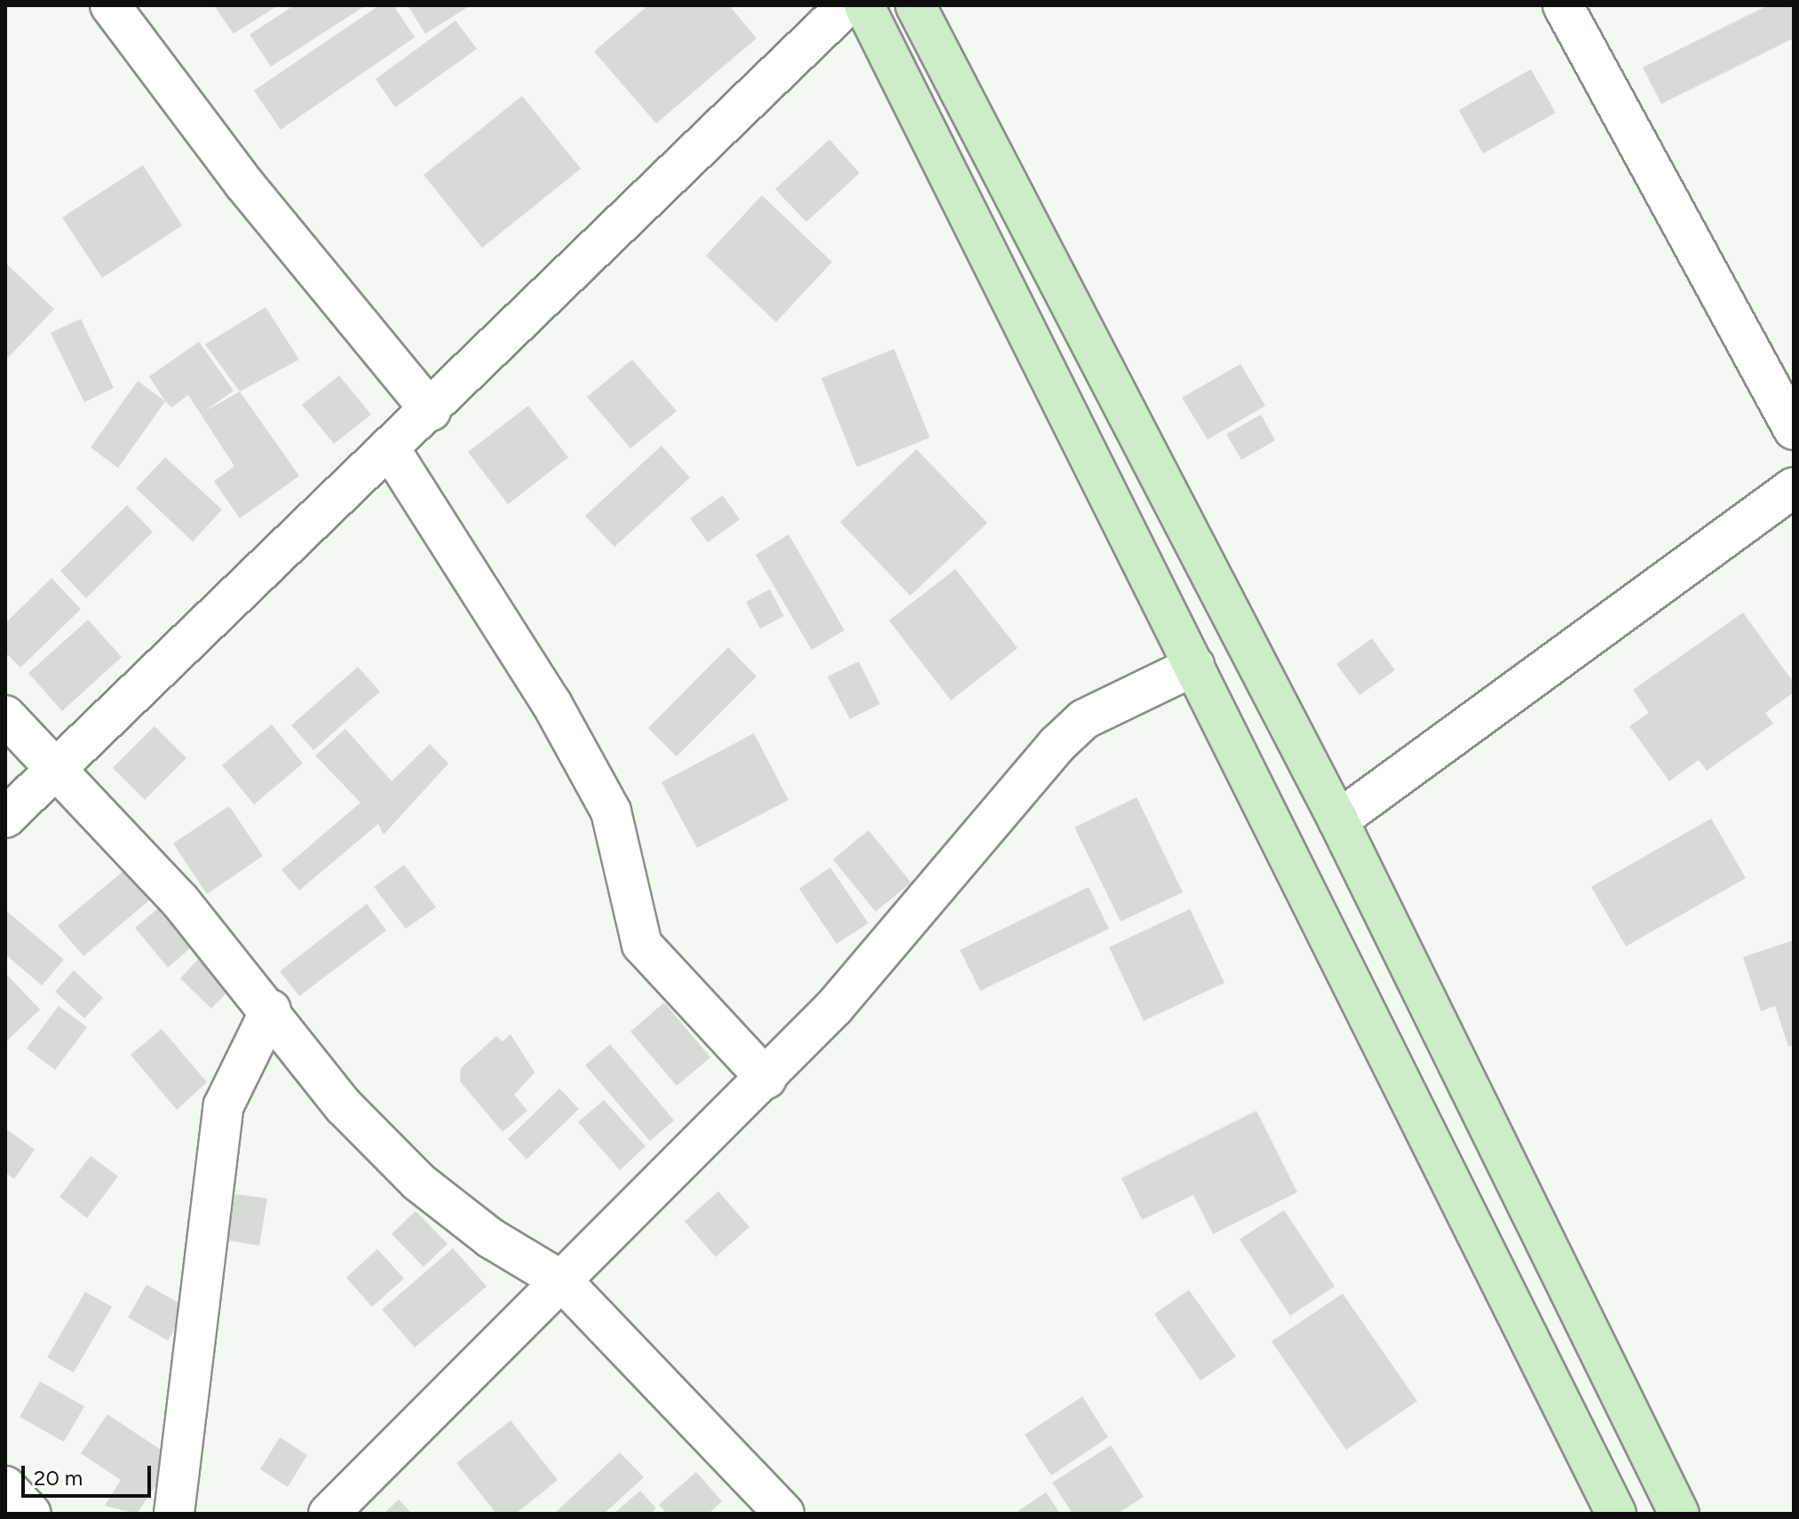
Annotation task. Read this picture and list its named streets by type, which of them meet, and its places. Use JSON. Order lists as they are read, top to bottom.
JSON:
{
  "scale_bar": "20 m"
}
